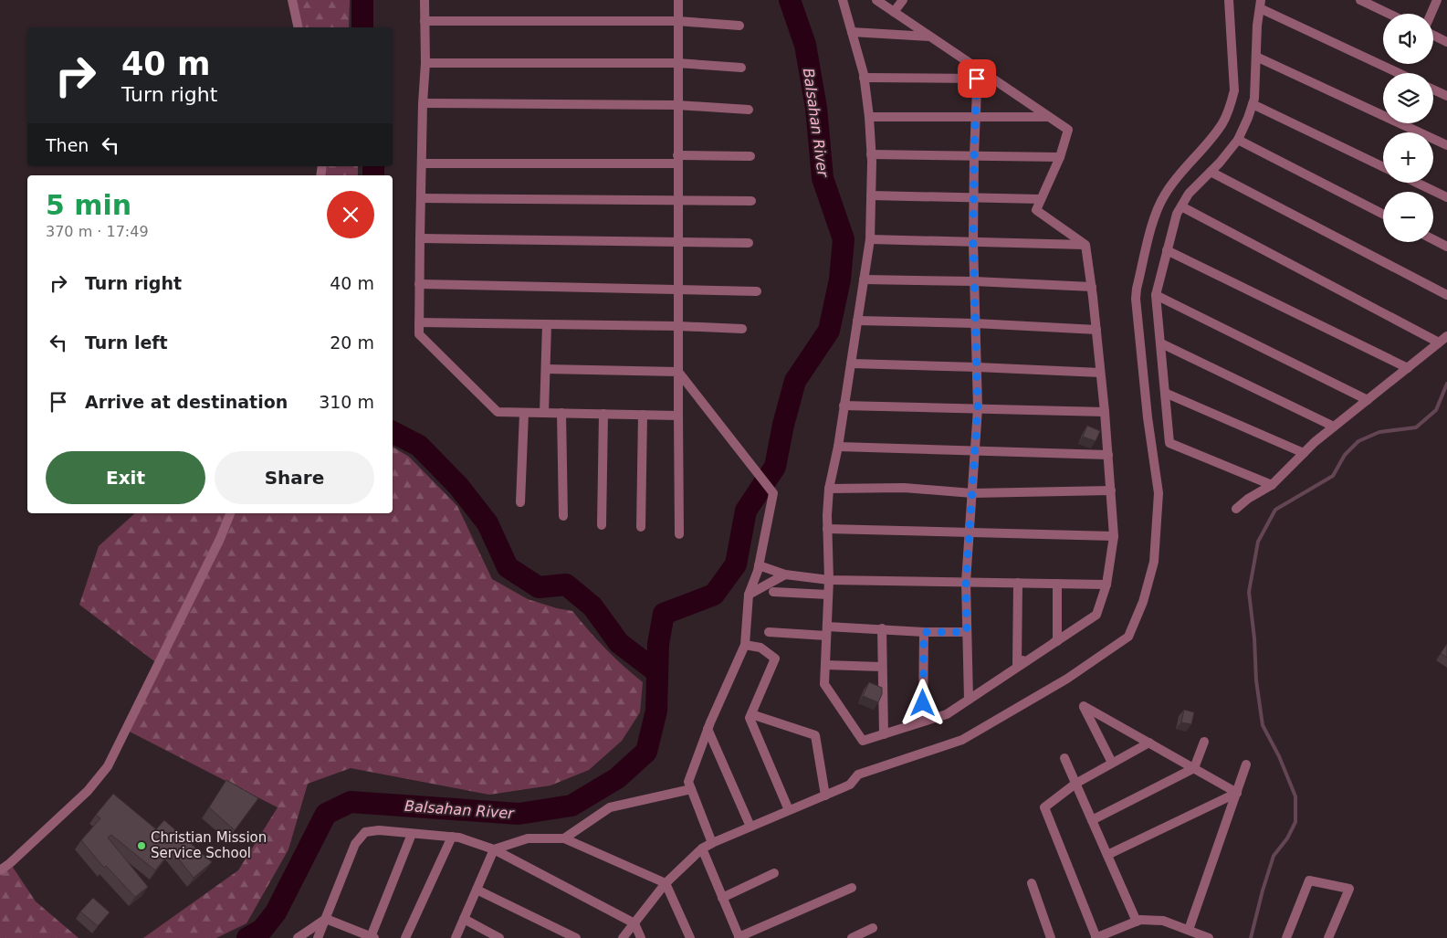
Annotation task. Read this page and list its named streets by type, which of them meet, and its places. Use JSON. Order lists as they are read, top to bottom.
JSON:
{
  "water": ["Balsahan River"],
  "places": ["Christian Mission Service School"],
  "page": {
    "map_buttons": ["+", "−"],
    "turn": ["40 m", "Turn right"],
    "then": "Then",
    "heading": ["5 min", "370 m · 17:49"],
    "list": [
      {
        "name": "Turn right",
        "value": "40 m"
      },
      {
        "name": "Turn left",
        "value": "20 m"
      },
      {
        "name": "Arrive at destination",
        "value": "310 m"
      }
    ],
    "buttons": ["Exit", "Share"]
  }
}
